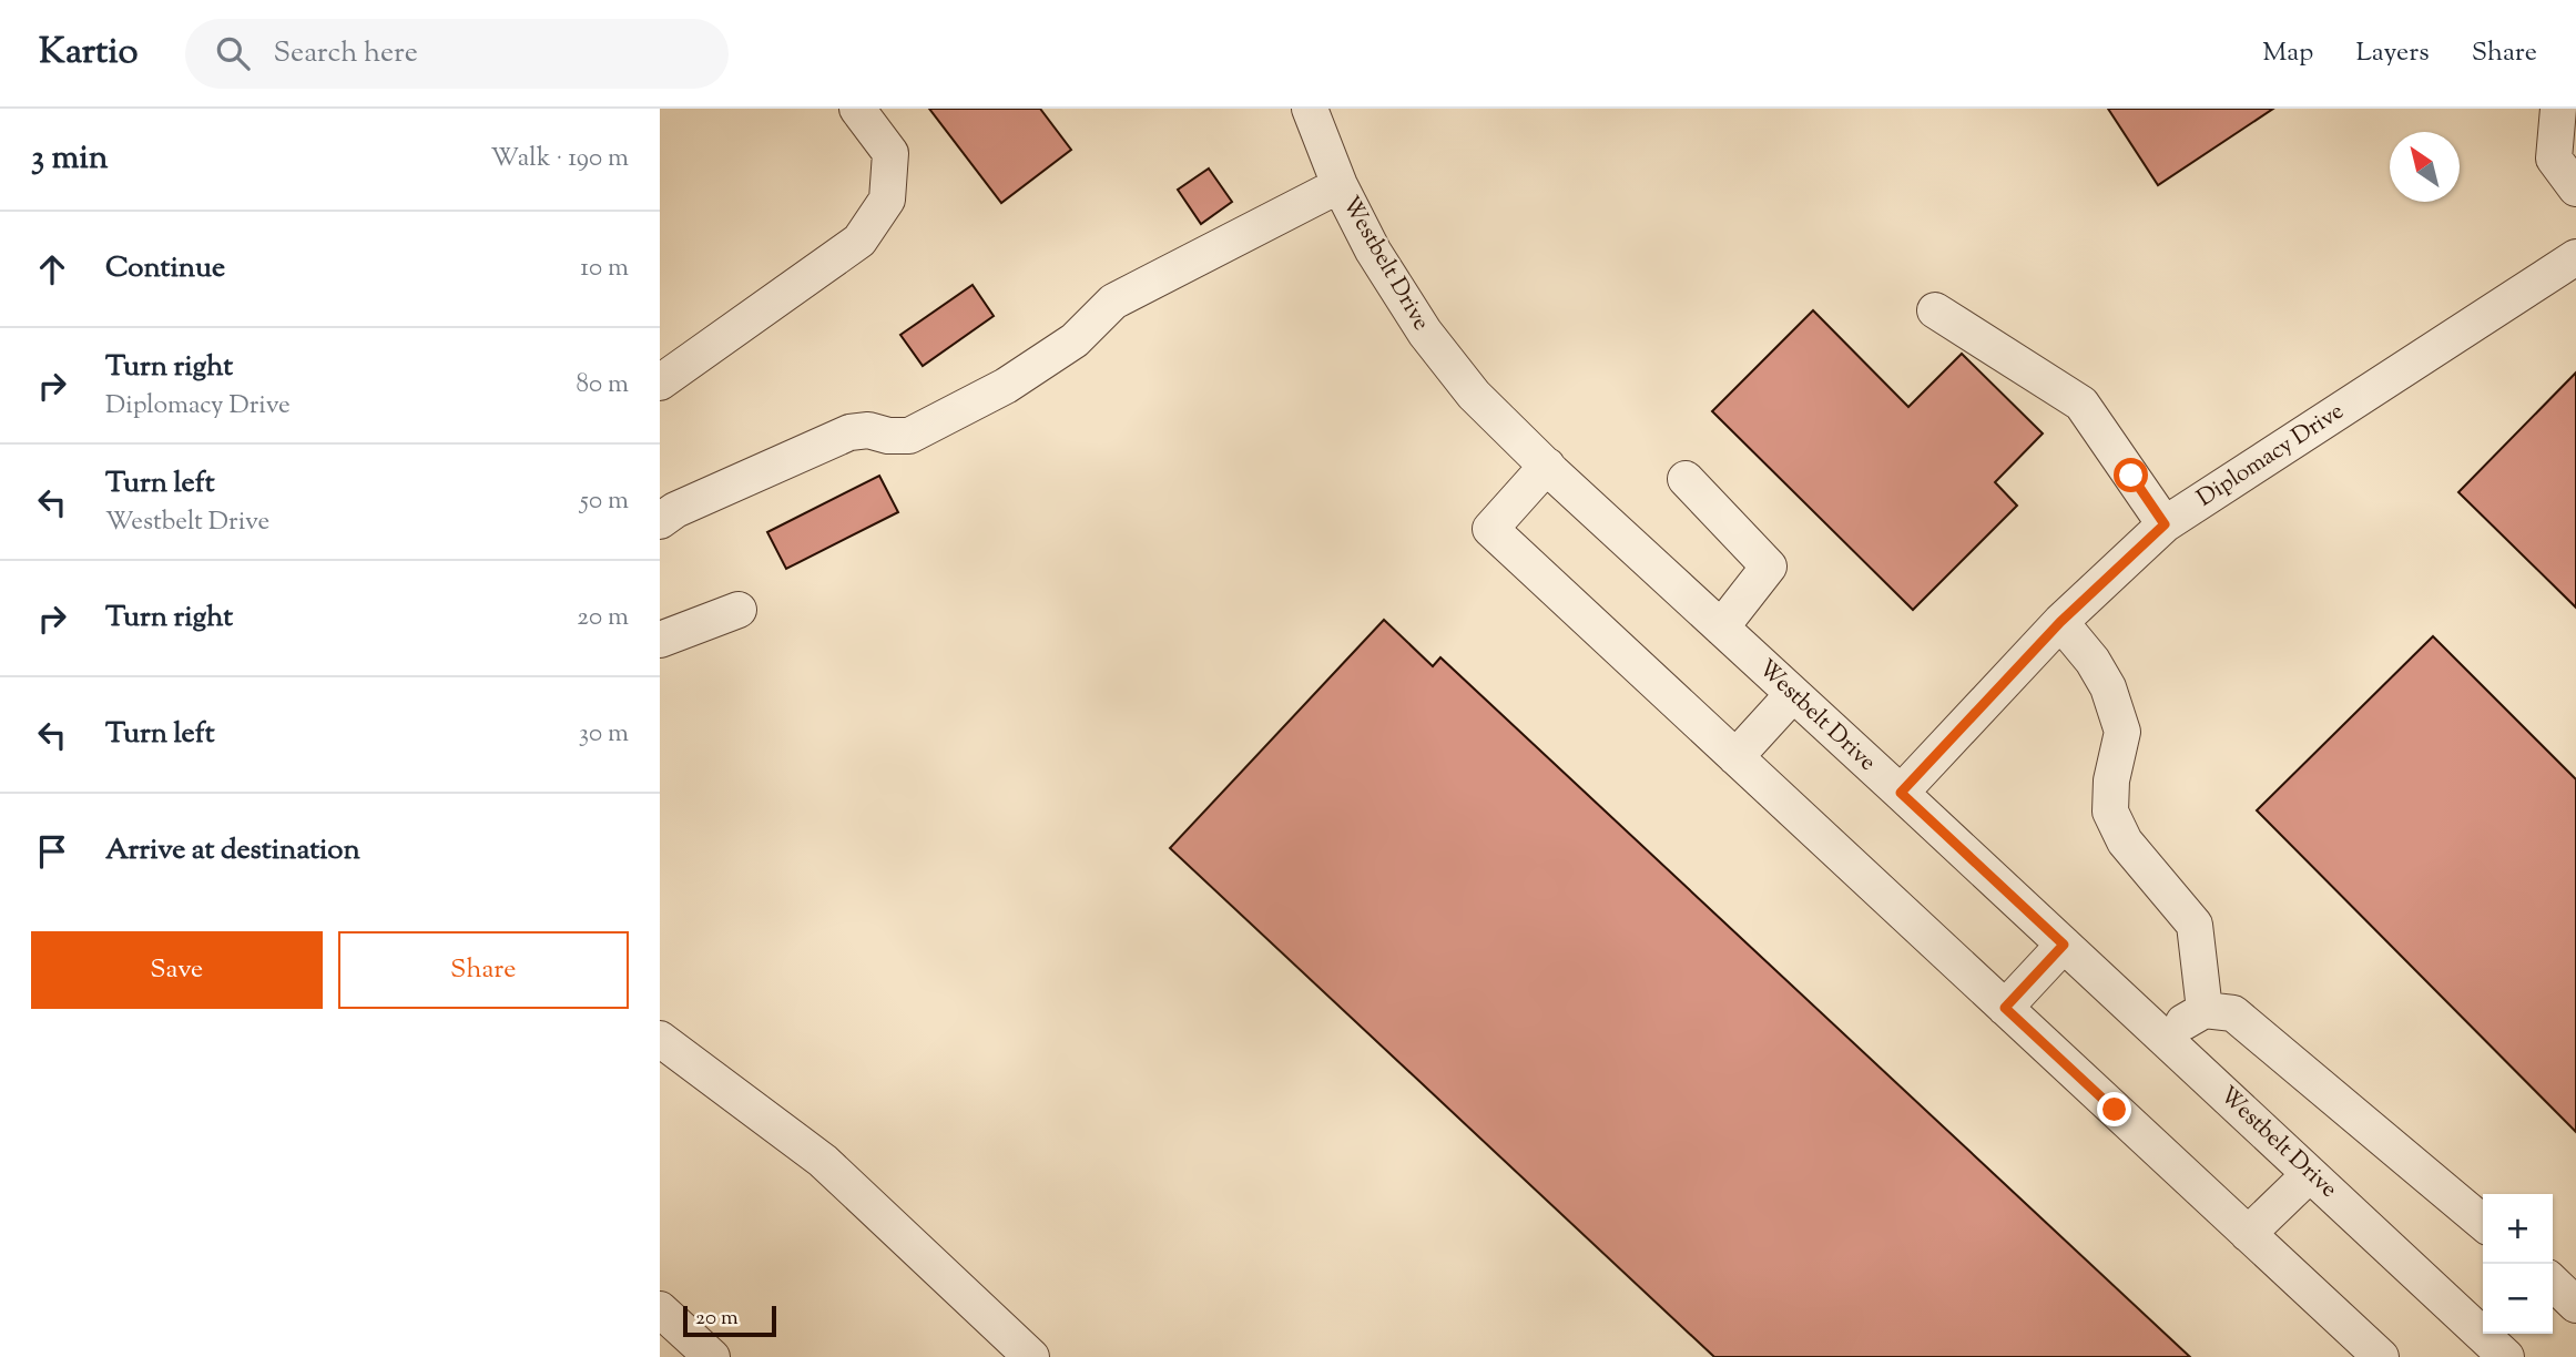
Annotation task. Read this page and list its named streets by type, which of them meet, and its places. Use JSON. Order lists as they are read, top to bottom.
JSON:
{
  "streets": {
    "street": ["Westbelt Drive", "Diplomacy Drive"]
  },
  "crossings": [
    ["Westbelt Drive", "Diplomacy Drive"]
  ],
  "scale_bar": "20 m",
  "north": "top left",
  "page": {
    "header": "Kartio",
    "search": "Search here",
    "nav": ["Map", "Layers", "Share"],
    "heading": ["3 min", "Walk · 190 m"],
    "list": [
      ["Continue", "10 m"],
      ["Turn right", "Diplomacy Drive", "80 m"],
      ["Turn left", "Westbelt Drive", "50 m"],
      ["Turn right", "20 m"],
      ["Turn left", "30 m"],
      "Arrive at destination"
    ],
    "buttons": ["Save", "Share"],
    "map_buttons": ["+", "−"],
    "scale": "20 m"
  }
}
